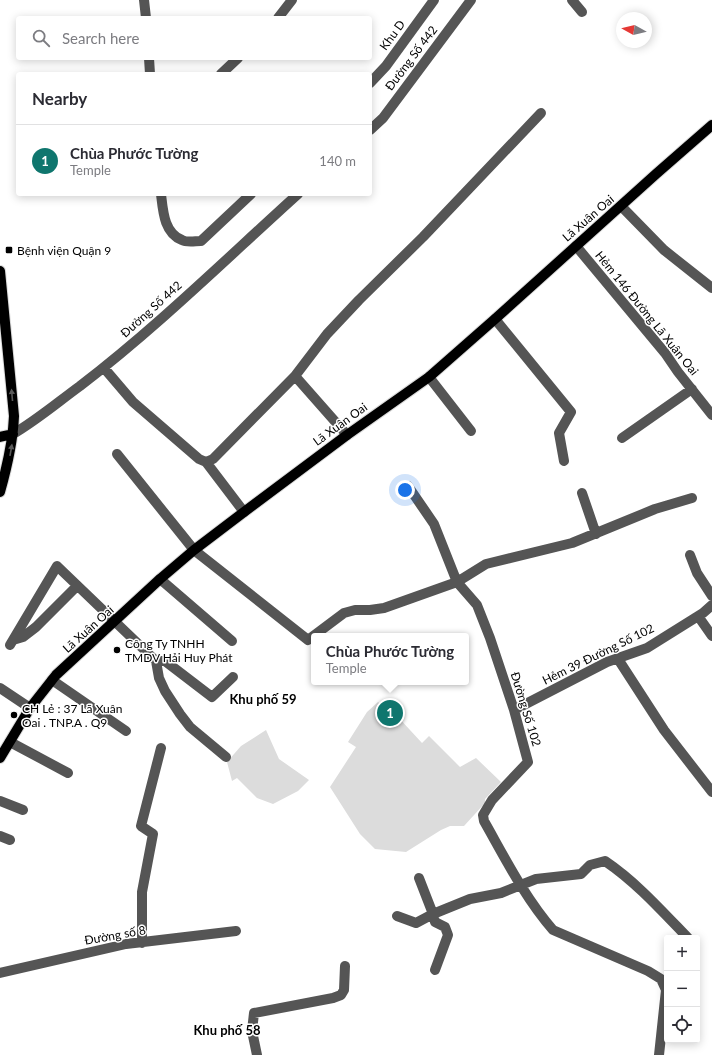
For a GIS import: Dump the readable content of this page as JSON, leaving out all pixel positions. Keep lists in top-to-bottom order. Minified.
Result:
{"streets":{"main road":["Lã Xuân Oai"],"street":["Khu D","Đường Số 442","Hẻm 146 Đường Lã Xuân Oai","Hẻm 39 Đường Số 102","Đường Số 102","Đường số 8"]},"crossings":[["Lã Xuân Oai","Hẻm 146 Đường Lã Xuân Oai"],["Hẻm 39 Đường Số 102","Đường Số 102"]],"districts":["Khu phố 59","Khu phố 58"],"places":{"transit":["Bệnh viện Quận 9"],"other":["Công Ty TNHH TMDV Hải Huy Phát","CH Lẻ : 37 Lã Xuân Oai . TNP.A . Q9"]},"north":"left","page":{"search":"Search here","heading":"Nearby","list":[{"mark":"1","name":"Chùa Phước Tường","note":"Temple","value":"140 m"}],"popup":["Chùa Phước Tường","Temple"],"pins":"1","map_buttons":["+","−"]}}
